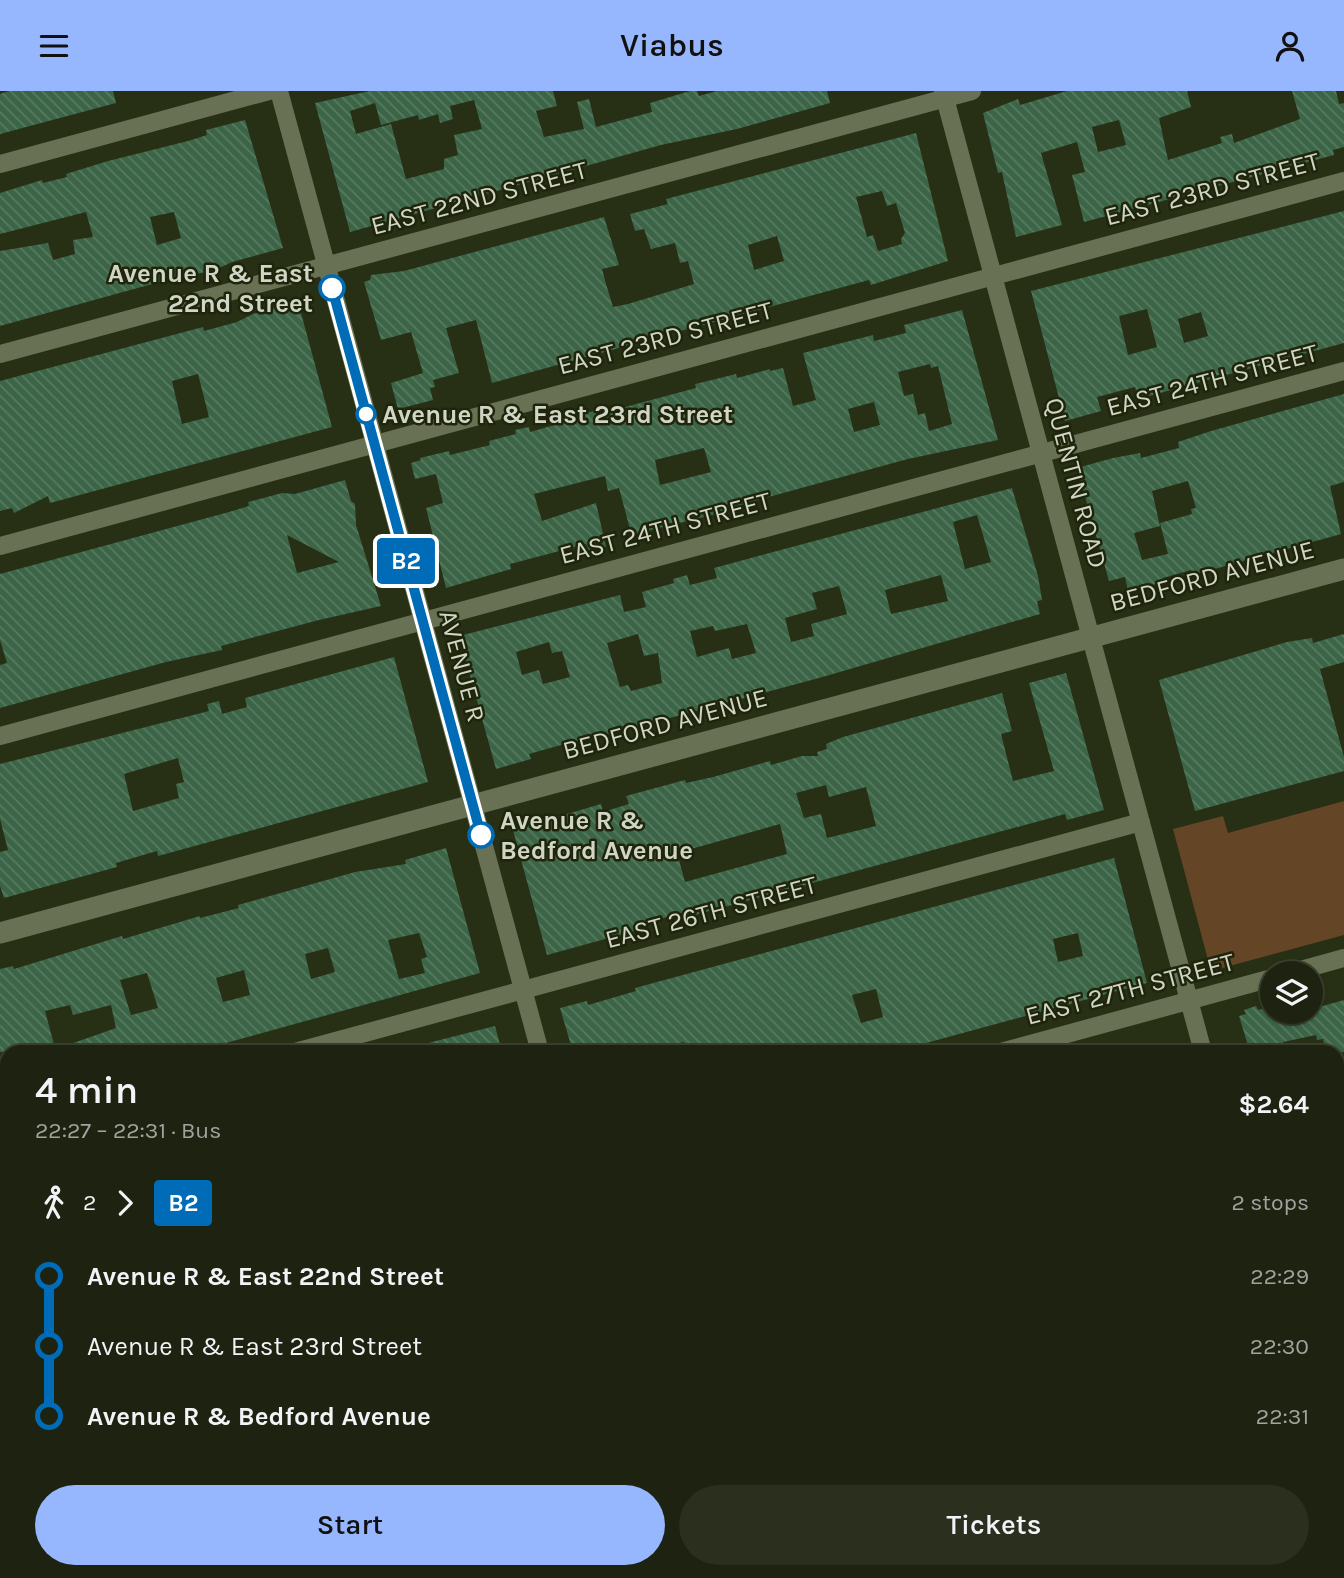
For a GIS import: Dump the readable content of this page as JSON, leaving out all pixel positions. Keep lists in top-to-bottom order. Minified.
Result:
{"streets":{"main road":["BEDFORD AVENUE"],"street":["EAST 23RD STREET","EAST 22ND STREET","EAST 24TH STREET","QUENTIN ROAD","AVENUE R","EAST 26TH STREET","EAST 27TH STREET"]},"crossings":[["EAST 23RD STREET","QUENTIN ROAD"],["EAST 23RD STREET","AVENUE R"],["EAST 22ND STREET","QUENTIN ROAD"],["EAST 22ND STREET","AVENUE R"],["EAST 24TH STREET","QUENTIN ROAD"],["EAST 24TH STREET","AVENUE R"],["QUENTIN ROAD","BEDFORD AVENUE"],["QUENTIN ROAD","EAST 26TH STREET"],["QUENTIN ROAD","EAST 27TH STREET"],["BEDFORD AVENUE","AVENUE R"],["AVENUE R","EAST 26TH STREET"]],"places":["Avenue R & East 22nd Street","Avenue R & East 23rd Street","Avenue R & Bedford Avenue"],"lines":["bus line B2"],"page":{"header":"Viabus","on_map":"B2","heading":["4 min","22:27 – 22:31 · Bus","$2.64"],"legs":["2","B2","2 stops"],"list":[{"name":"Avenue R & East 22nd Street","value":"22:29"},{"name":"Avenue R & East 23rd Street","value":"22:30"},{"name":"Avenue R & Bedford Avenue","value":"22:31"}],"buttons":["Start","Tickets"]}}
